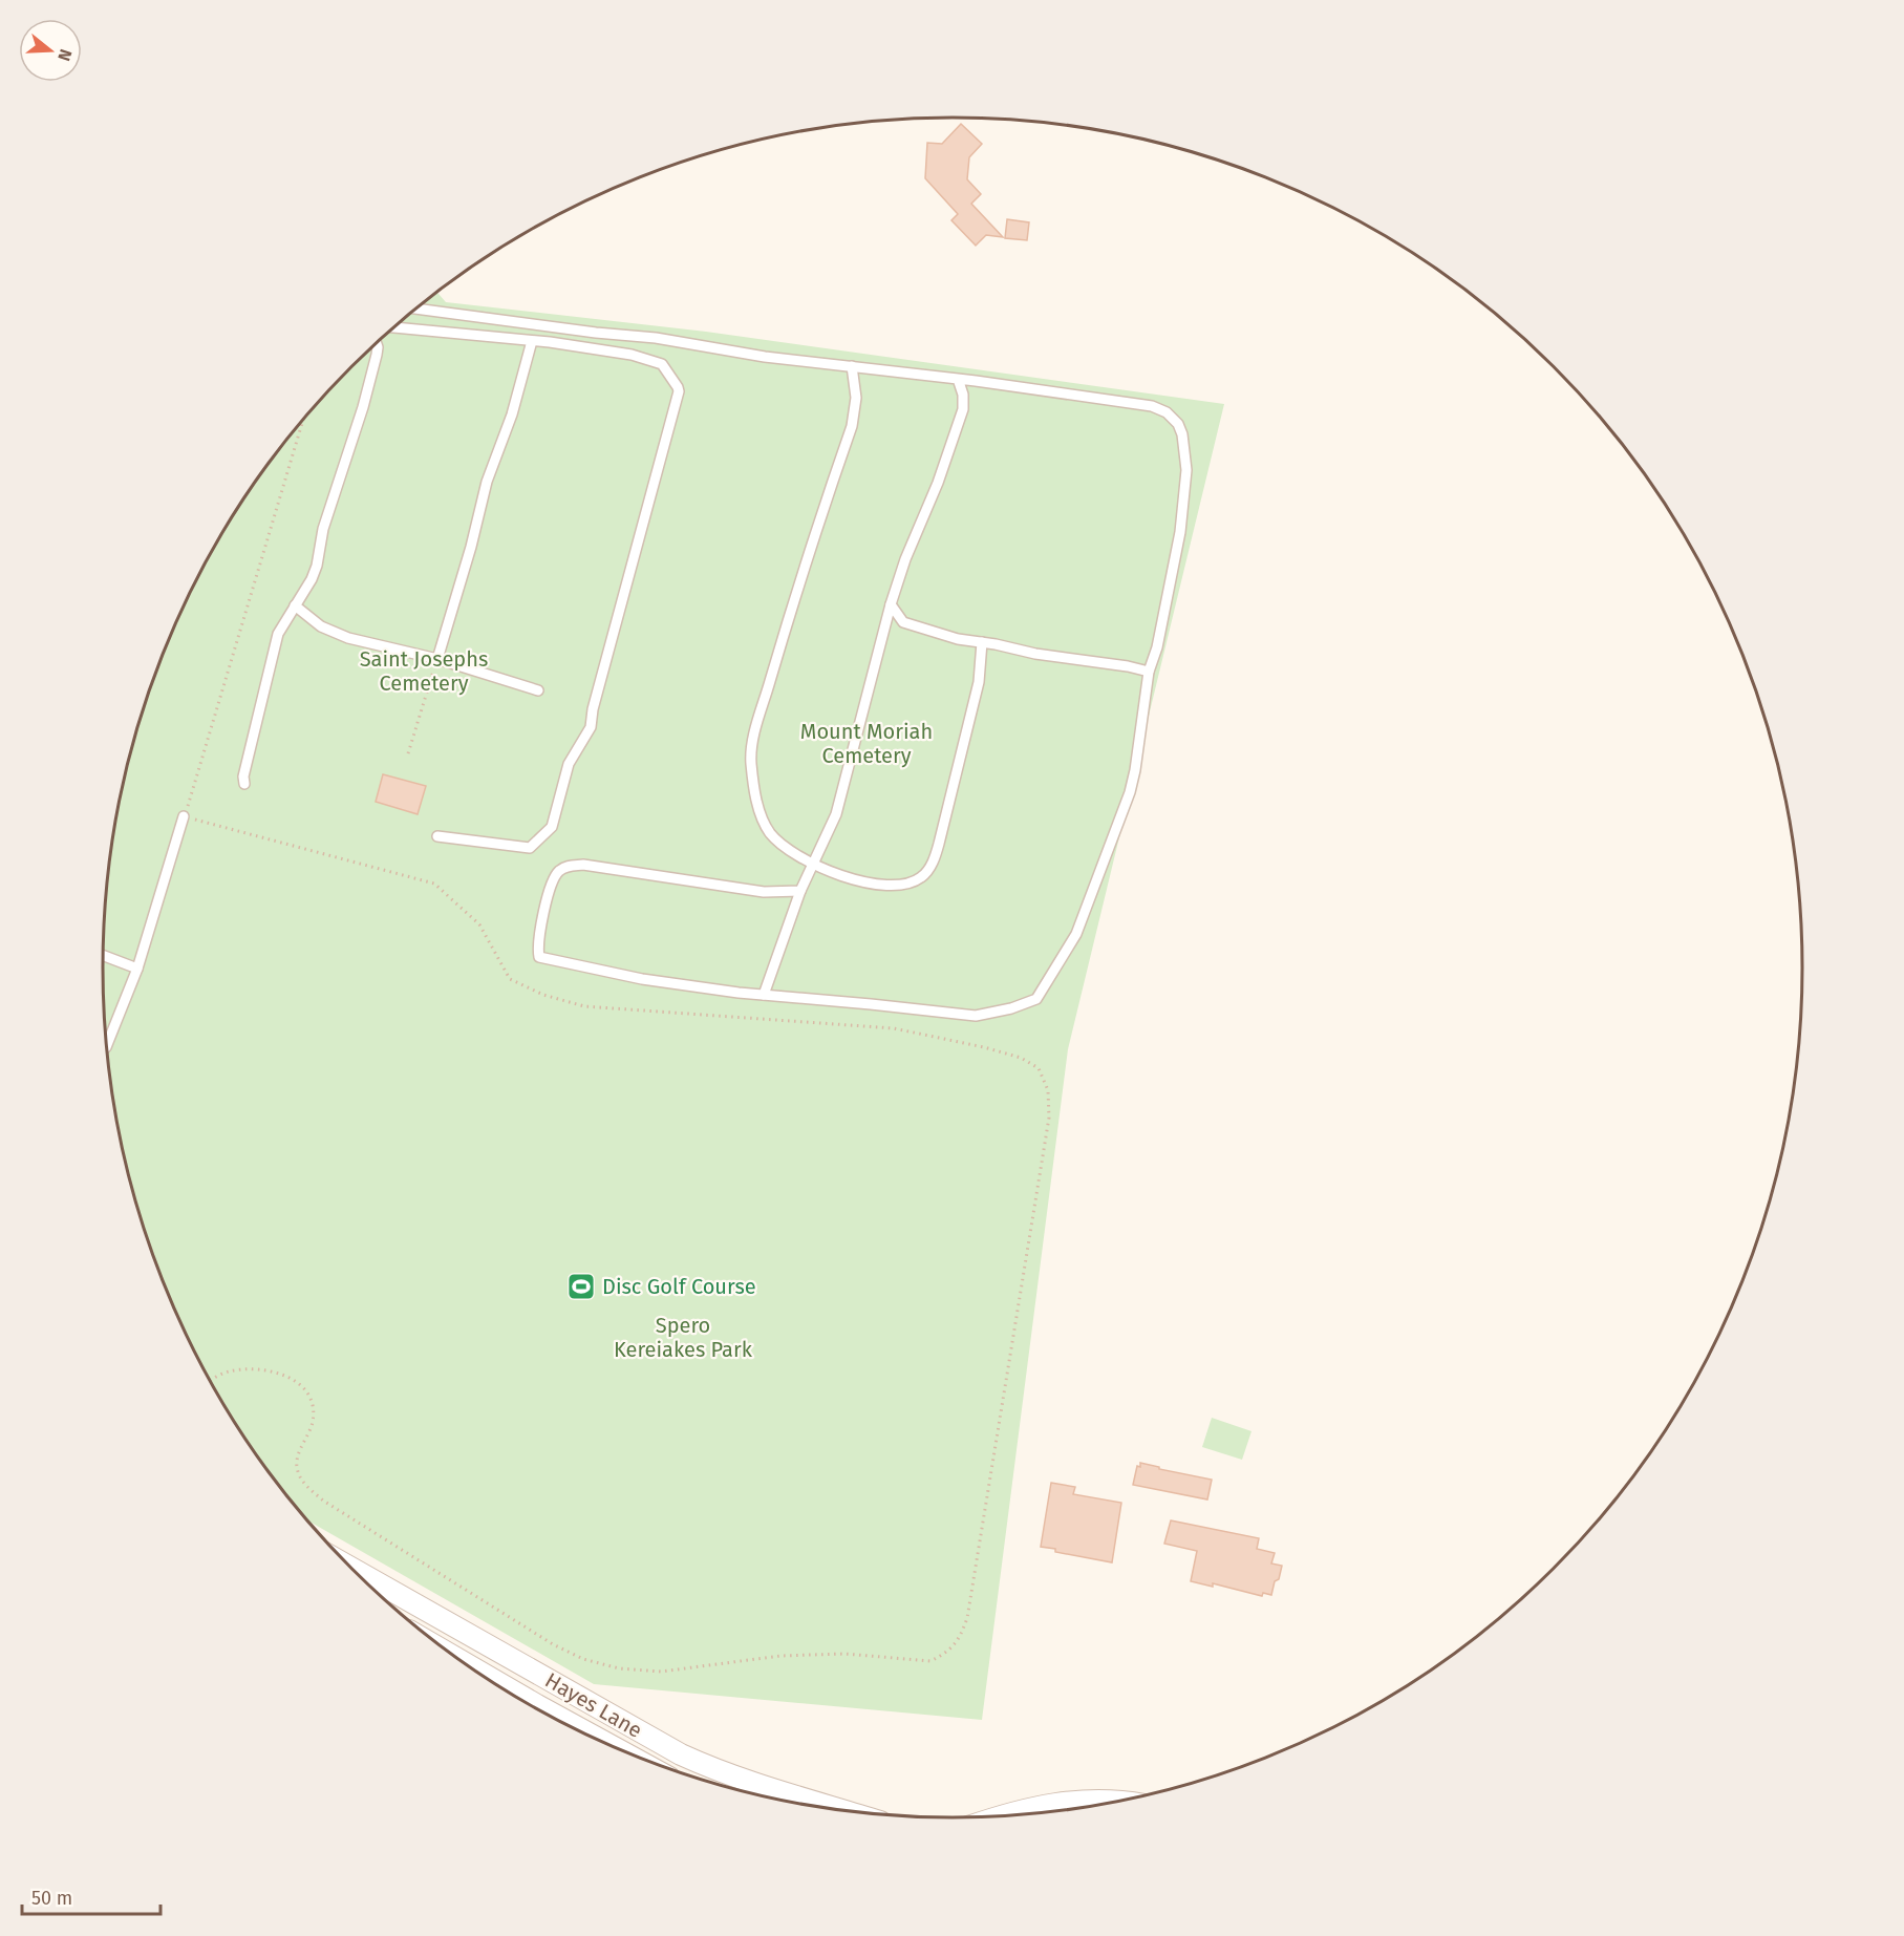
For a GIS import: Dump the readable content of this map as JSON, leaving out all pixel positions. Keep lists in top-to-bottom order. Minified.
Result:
{"streets":{"street":["Hayes Lane"]},"parks":["Saint Josephs Cemetery","Mount Moriah Cemetery","Spero Kereiakes Park"],"places":{"sports":["Disc Golf Course"]},"scale_bar":"50 m","north":"right"}
